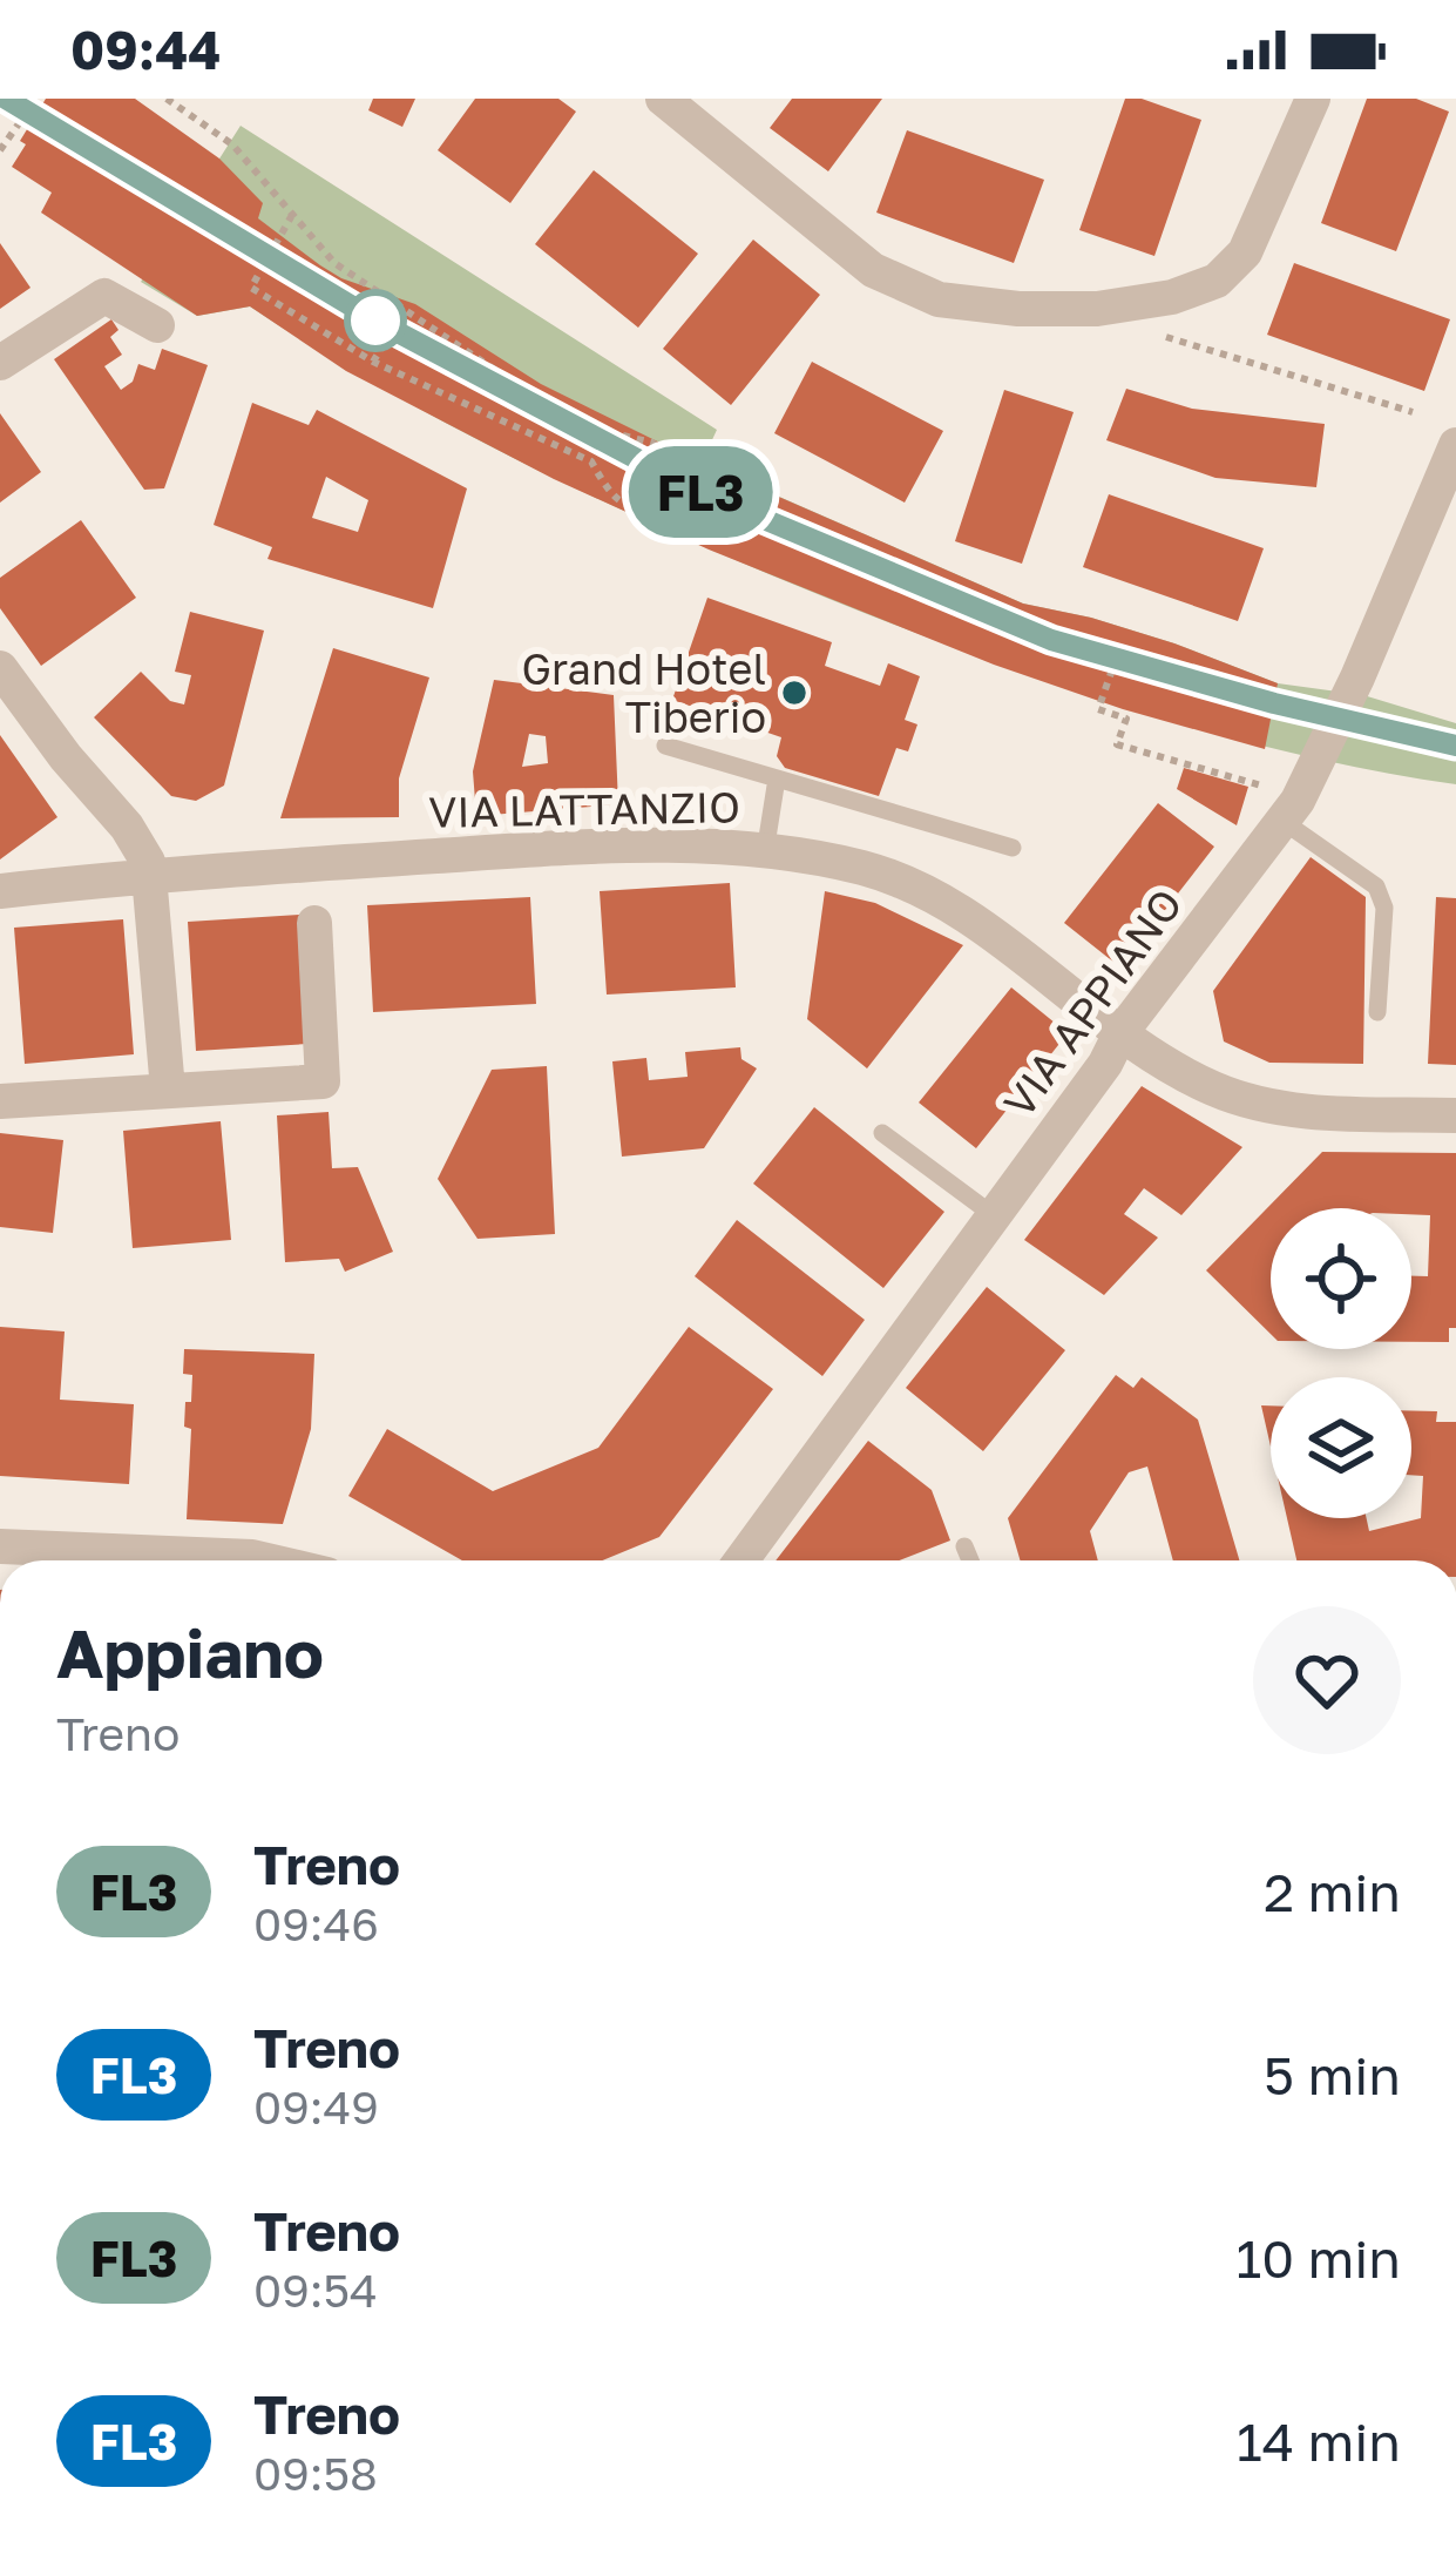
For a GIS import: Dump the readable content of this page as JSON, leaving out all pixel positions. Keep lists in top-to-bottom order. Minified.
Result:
{"streets":{"street":["VIA LATTANZIO","VIA APPIANO"]},"crossings":[["VIA LATTANZIO","VIA APPIANO"]],"places":["Grand Hotel Tiberio"],"page":{"status":"09:44","on_map":"FL3","heading":["Appiano","Treno"],"list":[{"mark":"FL3","name":"Treno","note":"09:46","value":"2 min"},{"mark":"FL3","name":"Treno","note":"09:49","value":"5 min"},{"mark":"FL3","name":"Treno","note":"09:54","value":"10 min"},{"mark":"FL3","name":"Treno","note":"09:58","value":"14 min"}]}}
